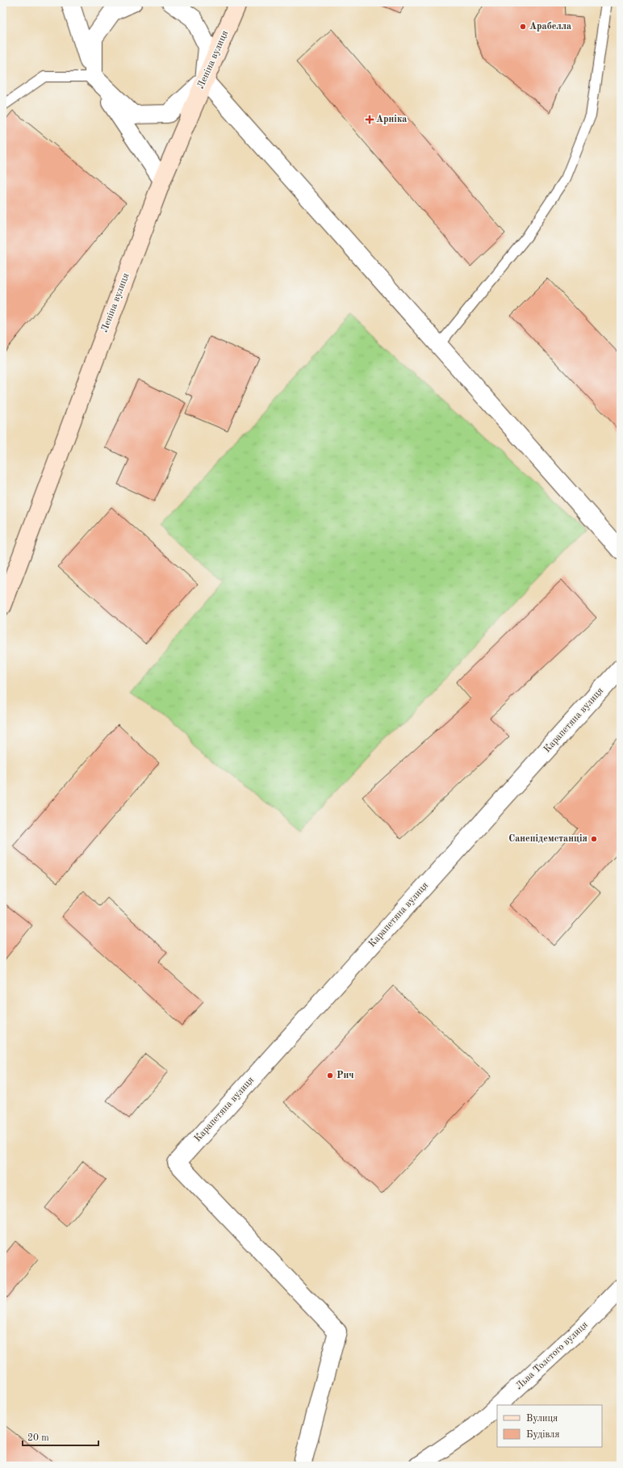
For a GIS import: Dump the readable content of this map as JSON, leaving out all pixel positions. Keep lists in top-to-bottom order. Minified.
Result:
{"streets":{"main road":["Леніна вулиця"],"street":["Карапетяна вулиця","Льва Толстого вулиця"]},"places":{"other":["Арабелла","Санепідемстанція","Рич"],"health":["Арніка"]},"legend":["Вулиця","Будівля"],"scale_bar":"20 m"}
